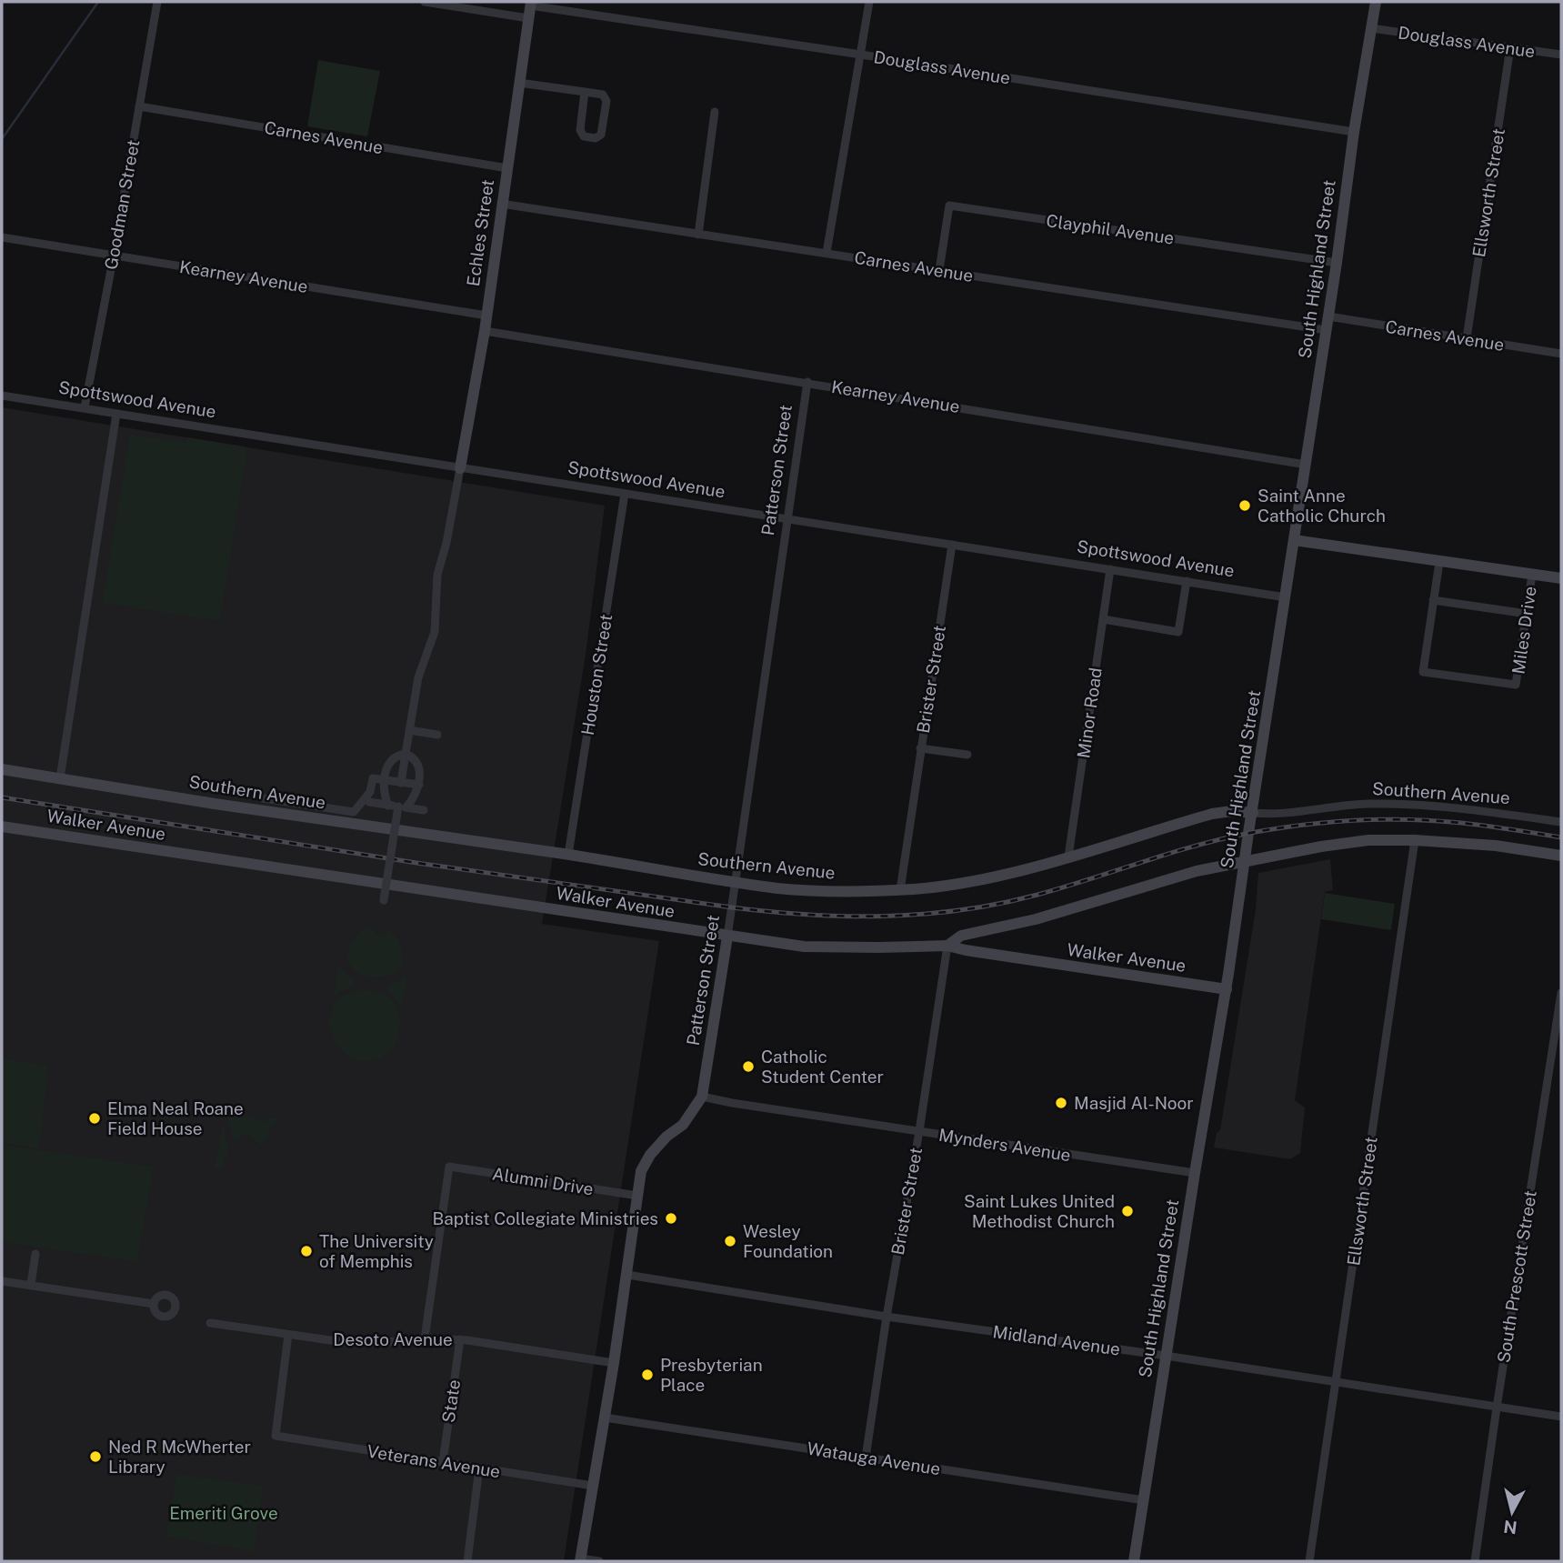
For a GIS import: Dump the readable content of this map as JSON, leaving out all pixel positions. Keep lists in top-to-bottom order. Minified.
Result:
{"streets":{"street":["Douglass Avenue","Carnes Avenue","Ellsworth Street","Goodman Street","Clayphil Avenue","Echles Street","South Highland Street","Kearney Avenue","Spottswood Avenue","Patterson Street","Miles Drive","Houston Street","Brister Street","Minor Road","Southern Avenue","Walker Avenue","Mynders Avenue","Alumni Drive","South Prescott Street","Desoto Avenue","Midland Avenue","State","Watauga Avenue","Veterans Avenue"]},"crossings":[["Douglass Avenue","Ellsworth Street"],["Douglass Avenue","Echles Street"],["Douglass Avenue","South Highland Street"],["Carnes Avenue","Ellsworth Street"],["Carnes Avenue","Goodman Street"],["Carnes Avenue","Clayphil Avenue"],["Carnes Avenue","Echles Street"],["Carnes Avenue","South Highland Street"],["Ellsworth Street","Midland Avenue"],["Goodman Street","Kearney Avenue"],["Goodman Street","Spottswood Avenue"],["Clayphil Avenue","South Highland Street"],["Echles Street","Kearney Avenue"],["Echles Street","Spottswood Avenue"],["South Highland Street","Kearney Avenue"],["South Highland Street","Spottswood Avenue"],["South Highland Street","Southern Avenue"],["South Highland Street","Walker Avenue"],["South Highland Street","Mynders Avenue"],["South Highland Street","Midland Avenue"],["South Highland Street","Watauga Avenue"],["Kearney Avenue","Patterson Street"],["Spottswood Avenue","Patterson Street"],["Spottswood Avenue","Houston Street"],["Spottswood Avenue","Brister Street"],["Spottswood Avenue","Minor Road"],["Patterson Street","Southern Avenue"],["Patterson Street","Walker Avenue"],["Patterson Street","Mynders Avenue"],["Patterson Street","Alumni Drive"],["Patterson Street","Desoto Avenue"],["Patterson Street","Midland Avenue"],["Patterson Street","Watauga Avenue"],["Patterson Street","Veterans Avenue"],["Houston Street","Southern Avenue"],["Brister Street","Southern Avenue"],["Brister Street","Walker Avenue"],["Brister Street","Mynders Avenue"],["Brister Street","Midland Avenue"],["Brister Street","Watauga Avenue"],["Minor Road","Southern Avenue"],["Alumni Drive","Desoto Avenue"],["South Prescott Street","Midland Avenue"],["Desoto Avenue","State"],["Desoto Avenue","Veterans Avenue"],["State","Veterans Avenue"]],"parks":["Emeriti Grove"],"places":["Saint Anne Catholic Church","Catholic Student Center","Masjid Al-Noor","Elma Neal Roane Field House","Saint Lukes United Methodist Church","Baptist Collegiate Ministries","Wesley Foundation","The University of Memphis","Presbyterian Place","Ned R McWherter Library"],"north":"bottom"}
